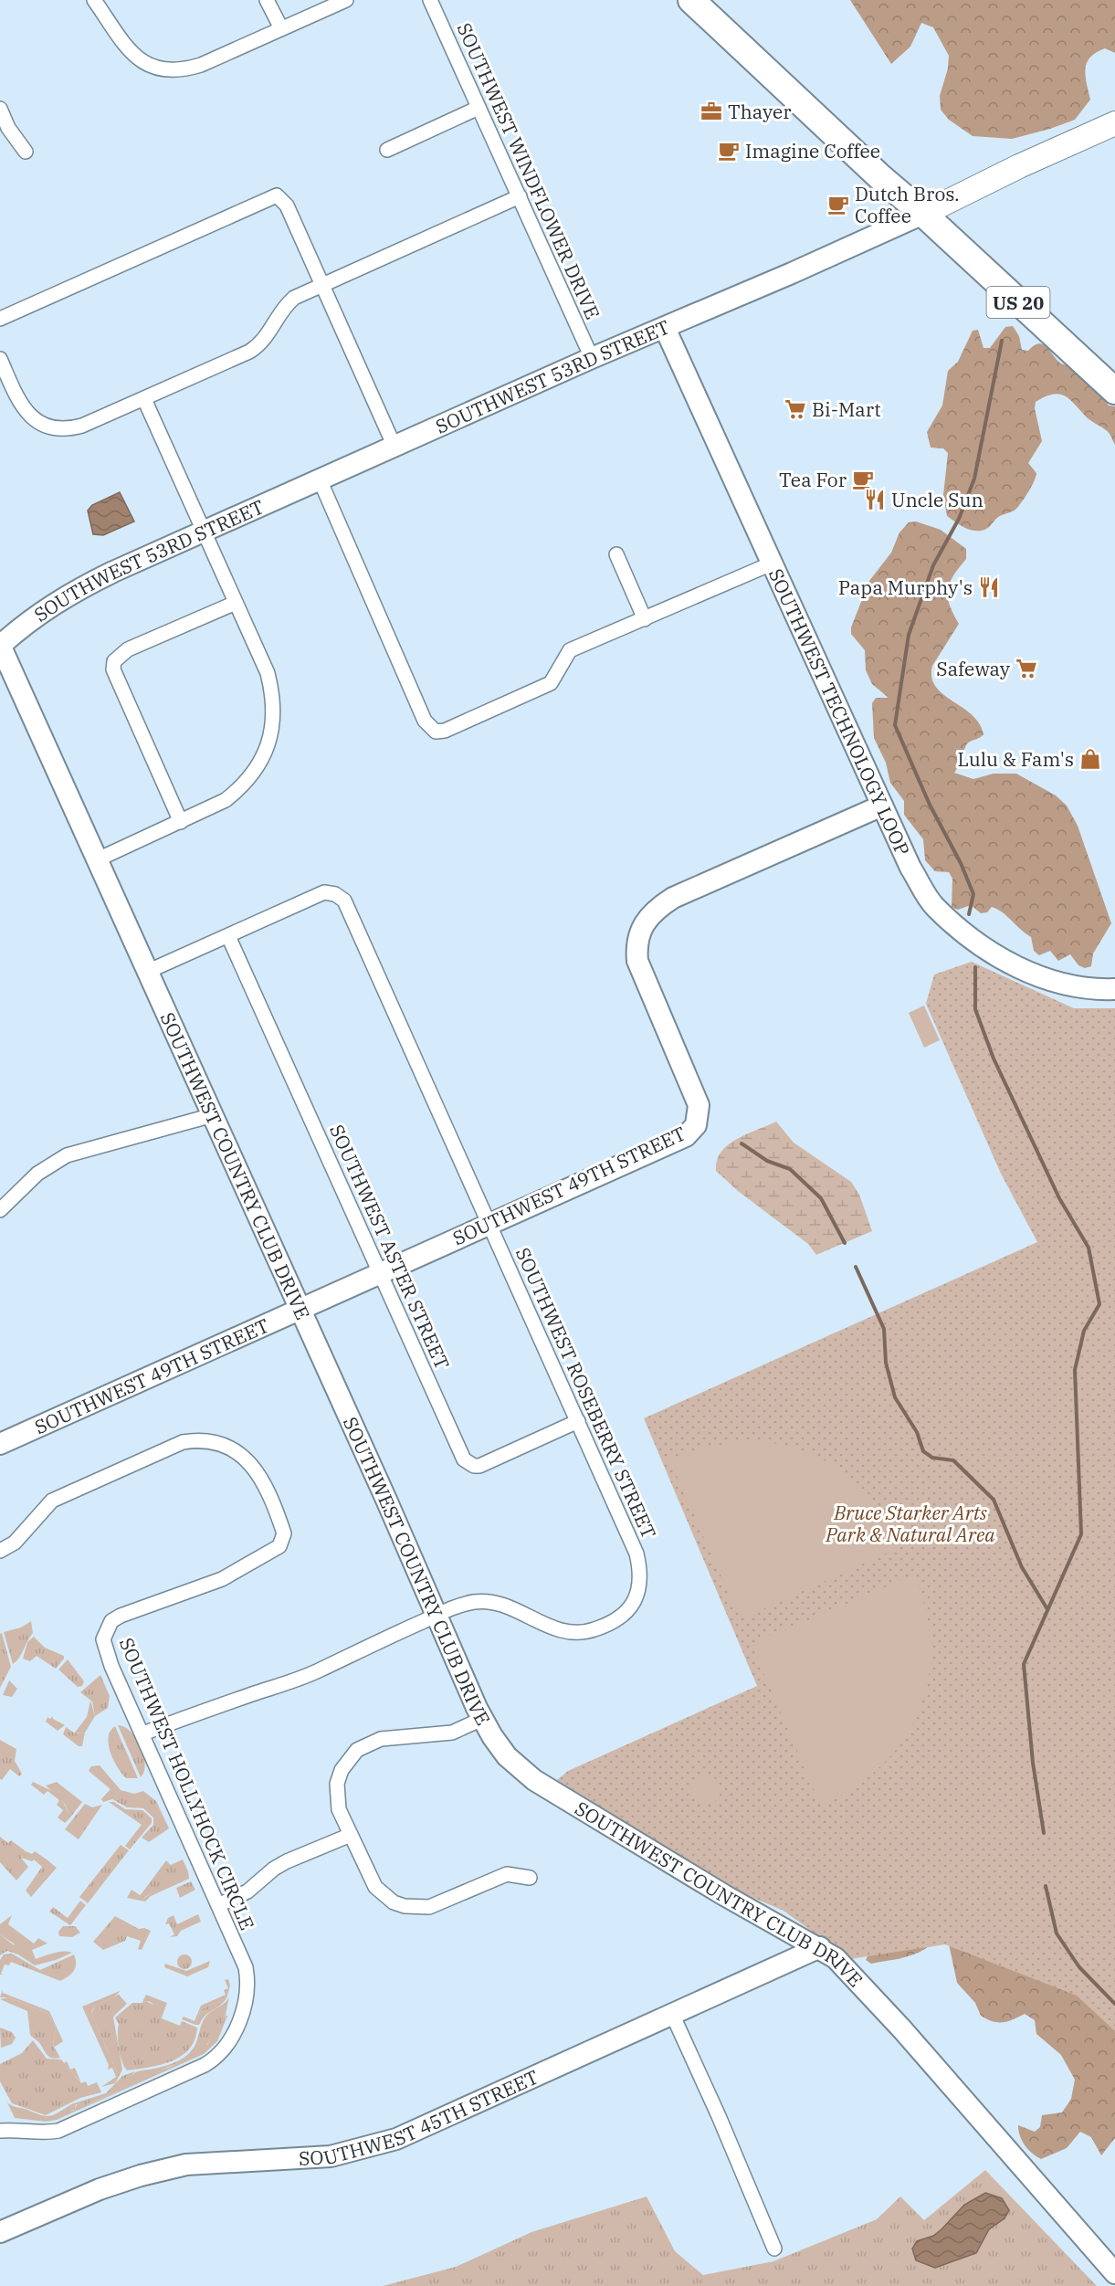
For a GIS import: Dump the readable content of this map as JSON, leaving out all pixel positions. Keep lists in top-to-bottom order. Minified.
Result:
{"streets":{"highway":["US 20"],"main road":["SOUTHWEST 53RD STREET"],"street":["SOUTHWEST WINDFLOWER DRIVE","SOUTHWEST TECHNOLOGY LOOP","SOUTHWEST COUNTRY CLUB DRIVE","SOUTHWEST 49TH STREET","SOUTHWEST ASTER STREET","SOUTHWEST ROSEBERRY STREET","SOUTHWEST HOLLYHOCK CIRCLE","SOUTHWEST 45TH STREET"]},"crossings":[["SOUTHWEST WINDFLOWER DRIVE","SOUTHWEST 53RD STREET"],["US 20","SOUTHWEST 53RD STREET"],["SOUTHWEST 53RD STREET","SOUTHWEST TECHNOLOGY LOOP"],["SOUTHWEST 53RD STREET","SOUTHWEST COUNTRY CLUB DRIVE"],["SOUTHWEST TECHNOLOGY LOOP","SOUTHWEST 49TH STREET"],["SOUTHWEST COUNTRY CLUB DRIVE","SOUTHWEST 49TH STREET"],["SOUTHWEST COUNTRY CLUB DRIVE","SOUTHWEST ROSEBERRY STREET"],["SOUTHWEST COUNTRY CLUB DRIVE","SOUTHWEST 45TH STREET"],["SOUTHWEST 49TH STREET","SOUTHWEST ASTER STREET"],["SOUTHWEST 49TH STREET","SOUTHWEST ROSEBERRY STREET"],["SOUTHWEST ASTER STREET","SOUTHWEST ROSEBERRY STREET"],["SOUTHWEST ROSEBERRY STREET","SOUTHWEST HOLLYHOCK CIRCLE"]],"parks":["Bruce Starker Arts Park & Natural Area"],"places":{"office":["Thayer"],"cafe":["Imagine Coffee","Dutch Bros. Coffee","Tea For"],"supermarket":["Bi-Mart","Safeway"],"restaurant":["Uncle Sun","Papa Murphy's"],"shop":["Lulu & Fam's"]}}
